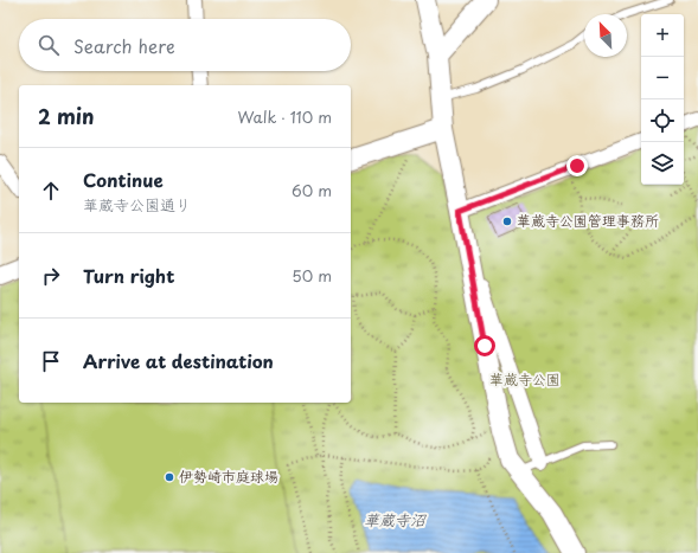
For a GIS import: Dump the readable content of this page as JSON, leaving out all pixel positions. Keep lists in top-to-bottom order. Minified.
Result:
{"water":["華蔵寺沼"],"parks":["華蔵寺公園"],"places":["華蔵寺公園管理事務所","伊勢崎市庭球場"],"north":"top left","page":{"map_buttons":["+","−"],"search":"Search here","heading":["2 min","Walk · 110 m"],"list":[["Continue","華蔵寺公園通り","60 m"],["Turn right","50 m"],"Arrive at destination"]}}
